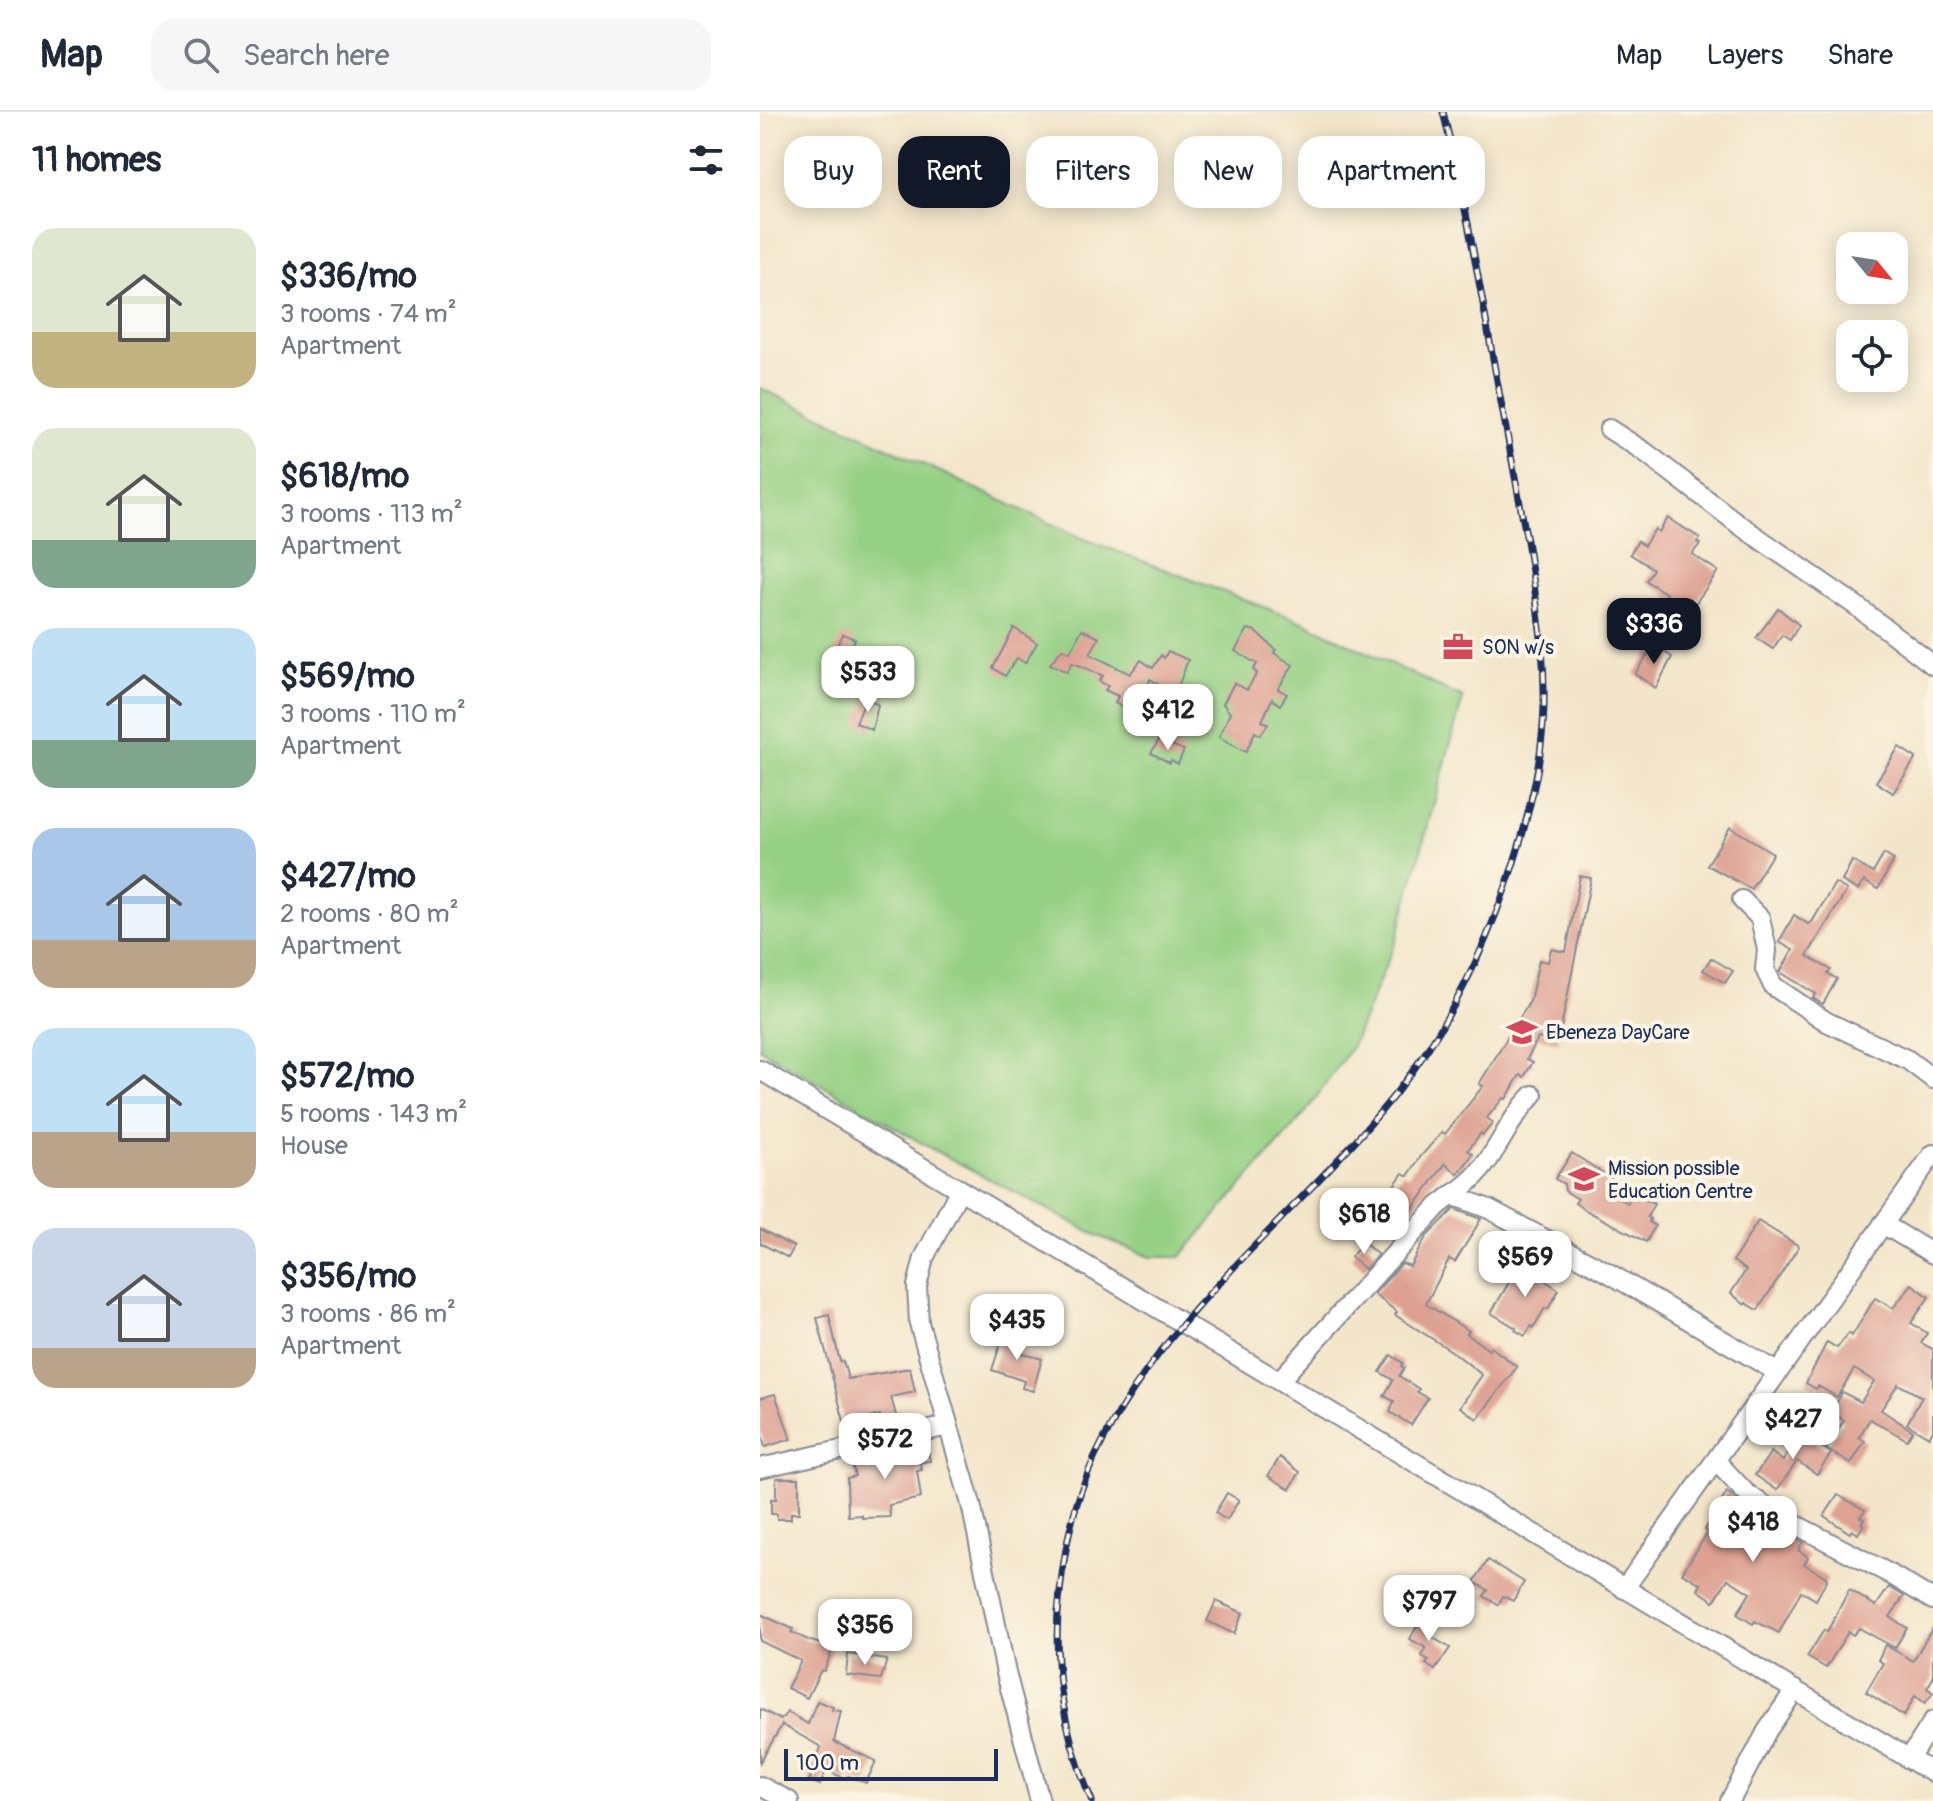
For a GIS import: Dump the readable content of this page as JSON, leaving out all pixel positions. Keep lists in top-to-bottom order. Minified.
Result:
{"places":{"office":["SON w/s"],"school or university":["Ebeneza DayCare","Mission possible Education Centre"]},"scale_bar":"100 m","north":"bottom right","page":{"header":"Map","search":"Search here","nav":["Map","Layers","Share"],"heading":"11 homes","chip":["Buy","Rent","Filters","New","Apartment"],"list":[{"name":"$336/mo","note":"3 rooms · 74 m² · Apartment"},{"name":"$618/mo","note":"3 rooms · 113 m² · Apartment"},{"name":"$569/mo","note":"3 rooms · 110 m² · Apartment"},{"name":"$427/mo","note":"2 rooms · 80 m² · Apartment"},{"name":"$572/mo","note":"5 rooms · 143 m² · House"},{"name":"$356/mo","note":"3 rooms · 86 m² · Apartment"}],"price":["$336","$533","$412","$618","$569","$435","$427","$572","$418","$797","$356"],"scale":"100 m"}}
